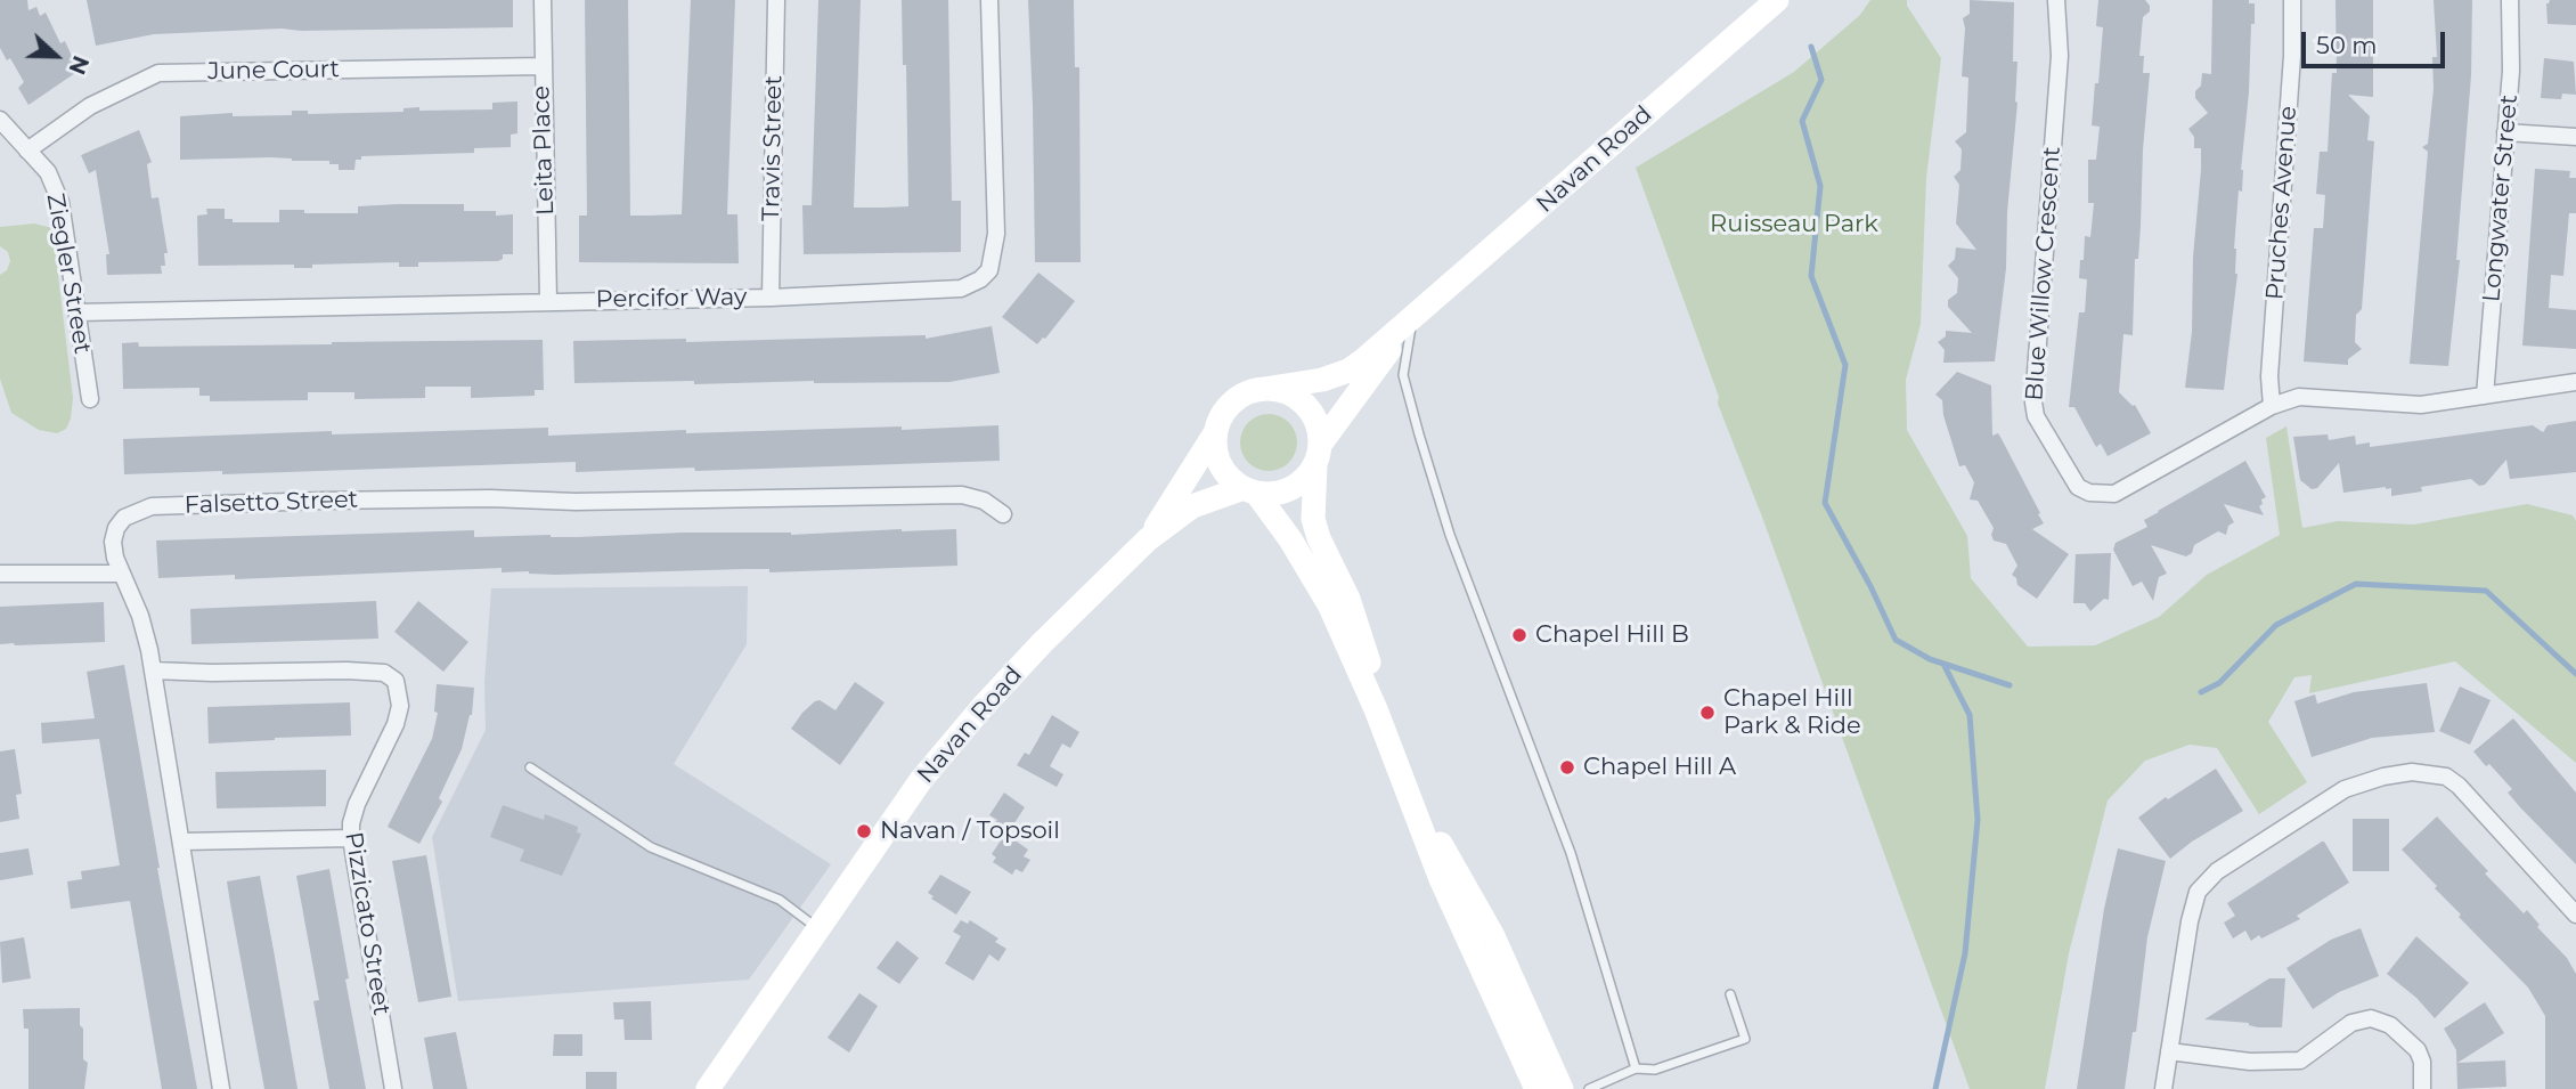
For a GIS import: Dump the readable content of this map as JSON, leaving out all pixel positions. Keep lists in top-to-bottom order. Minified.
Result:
{"streets":{"main road":["Navan Road"],"street":["June Court","Travis Street","Leita Place","Longwater Street","Pruches Avenue","Ziegler Street","Blue Willow Crescent","Percifor Way","Falsetto Street","Pizzicato Street"]},"crossings":[["June Court","Leita Place"],["June Court","Ziegler Street"],["Travis Street","Percifor Way"],["Leita Place","Percifor Way"],["Longwater Street","Blue Willow Crescent"],["Pruches Avenue","Blue Willow Crescent"],["Ziegler Street","Percifor Way"],["Falsetto Street","Pizzicato Street"]],"parks":["Ruisseau Park"],"places":["Chapel Hill B","Chapel Hill Park & Ride","Chapel Hill A","Navan / Topsoil"],"scale_bar":"50 m","north":"right"}
